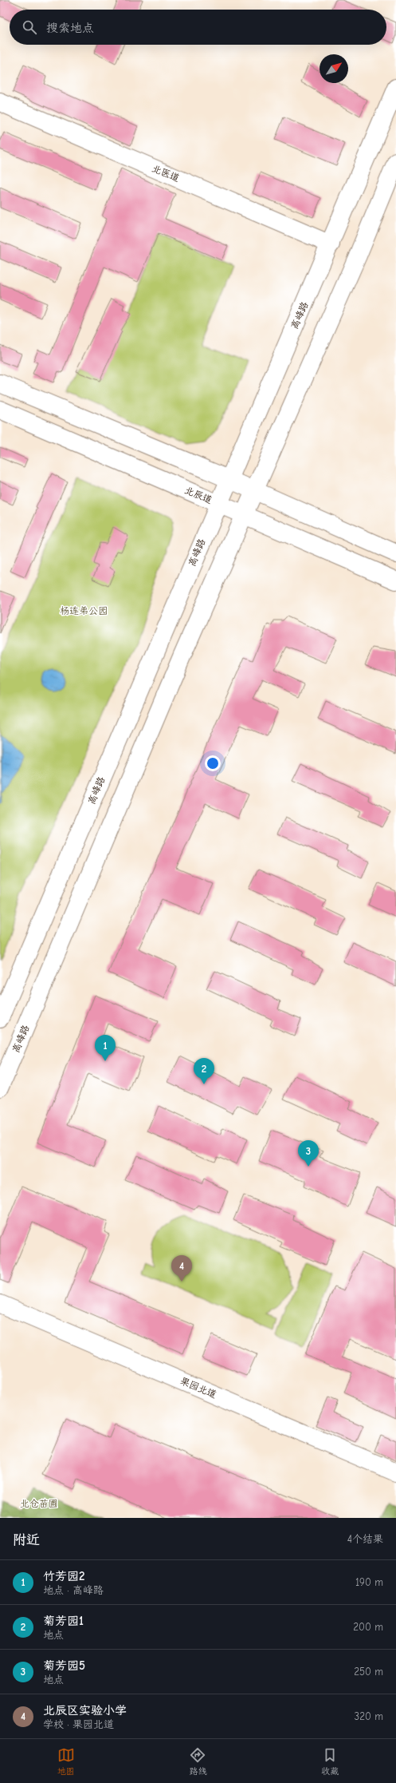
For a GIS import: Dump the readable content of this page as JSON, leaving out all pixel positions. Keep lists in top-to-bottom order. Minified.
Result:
{"streets":{"main road":["北医道","高峰路","北辰道","果园北道"]},"crossings":[["北医道","高峰路"],["高峰路","北辰道"]],"parks":["杨连弟公园","北仓苗圃"],"north":"top right","page":{"search":"搜索地点","pins":["1","2","3","4"],"heading":["附近","4个结果"],"list":[{"mark":"1","name":"竹芳园2","note":"地点 · 高峰路","value":"190 m"},{"mark":"2","name":"菊芳园1","note":"地点","value":"200 m"},{"mark":"3","name":"菊芳园5","note":"地点","value":"250 m"},{"mark":"4","name":"北辰区实验小学","note":"学校 · 果园北道","value":"320 m"}],"nav":["地图","路线","收藏"]}}
